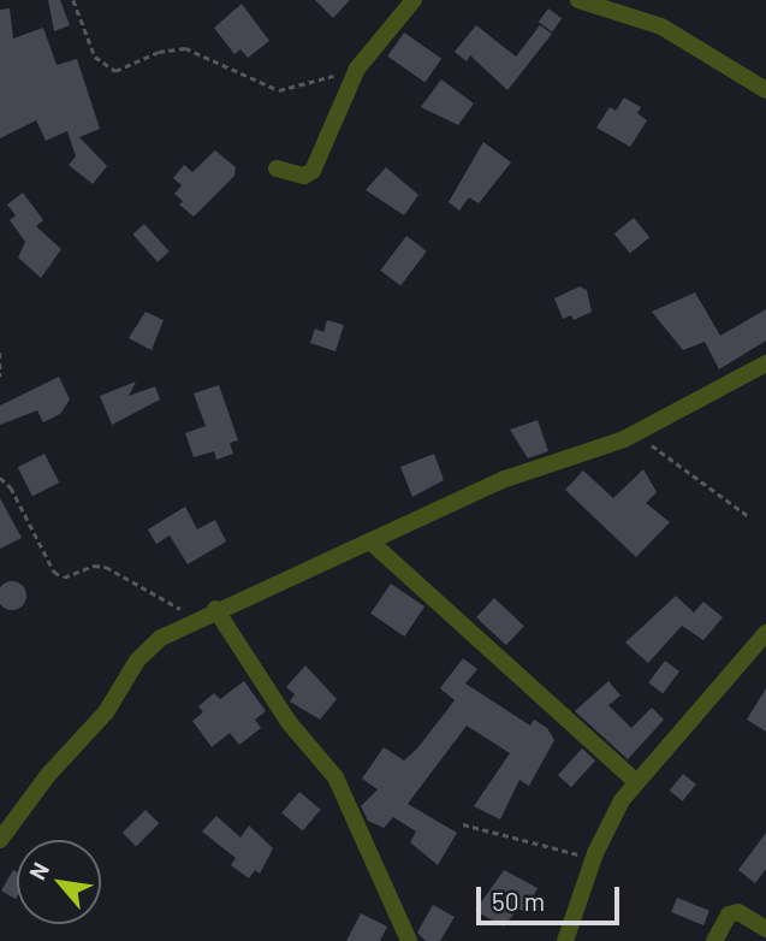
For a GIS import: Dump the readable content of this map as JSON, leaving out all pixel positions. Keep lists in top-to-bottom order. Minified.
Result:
{"scale_bar":"50 m","north":"top left"}
